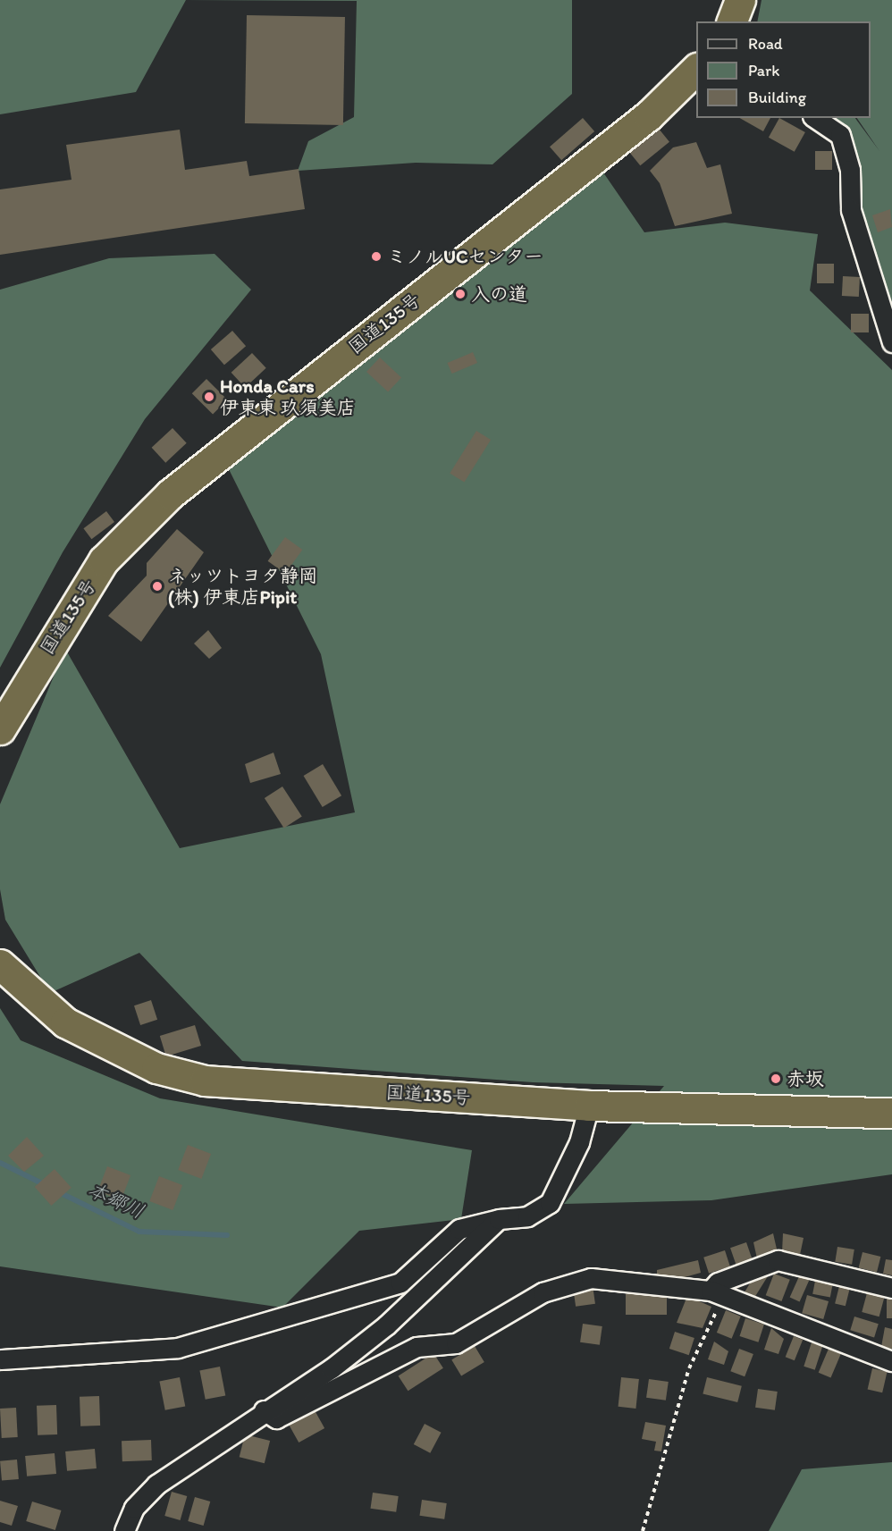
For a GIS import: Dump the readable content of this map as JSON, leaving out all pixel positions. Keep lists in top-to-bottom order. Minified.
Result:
{"streets":{"highway":["国道135号"]},"water":["本郷川"],"places":["ミノルUCセンター","入の道","Honda Cars 伊東東 玖須美店","ネッツトヨタ静岡 (株) 伊東店Pipit","赤坂"],"legend":["Road","Park","Building"]}
